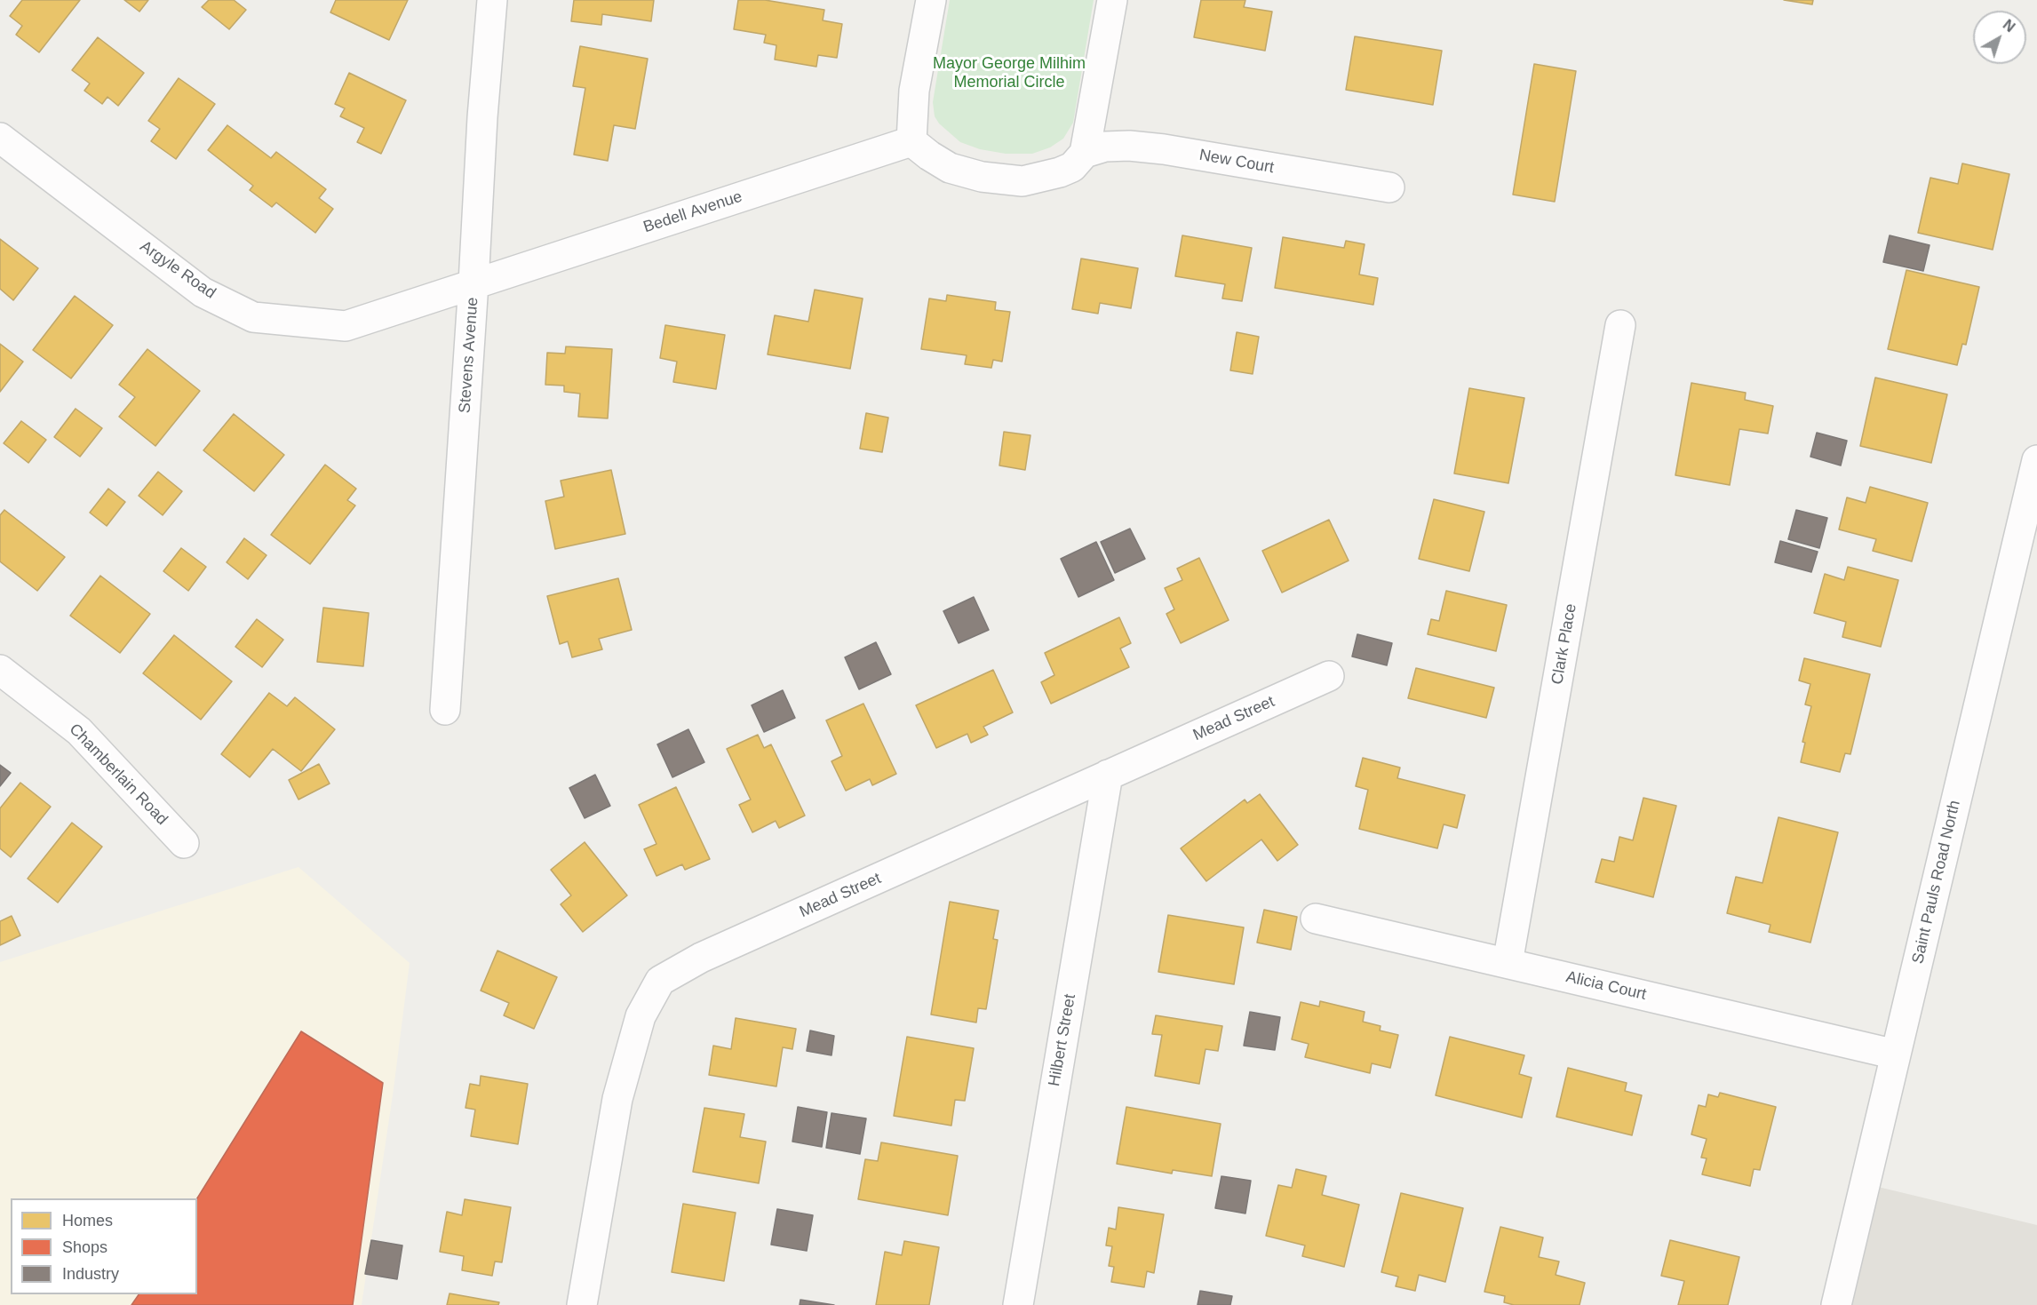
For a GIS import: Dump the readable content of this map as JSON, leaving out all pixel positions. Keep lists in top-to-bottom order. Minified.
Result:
{"streets":{"street":["New Court","Bedell Avenue","Argyle Road","Stevens Avenue","Clark Place","Mead Street","Chamberlain Road","Saint Pauls Road North","Alicia Court","Hilbert Street"]},"crossings":[["Bedell Avenue","Argyle Road"],["Bedell Avenue","Stevens Avenue"],["Argyle Road","Stevens Avenue"],["Clark Place","Alicia Court"],["Mead Street","Hilbert Street"],["Saint Pauls Road North","Alicia Court"]],"parks":["Mayor George Milhim Memorial Circle"],"legend":["Homes","Shops","Industry"],"north":"top right"}
